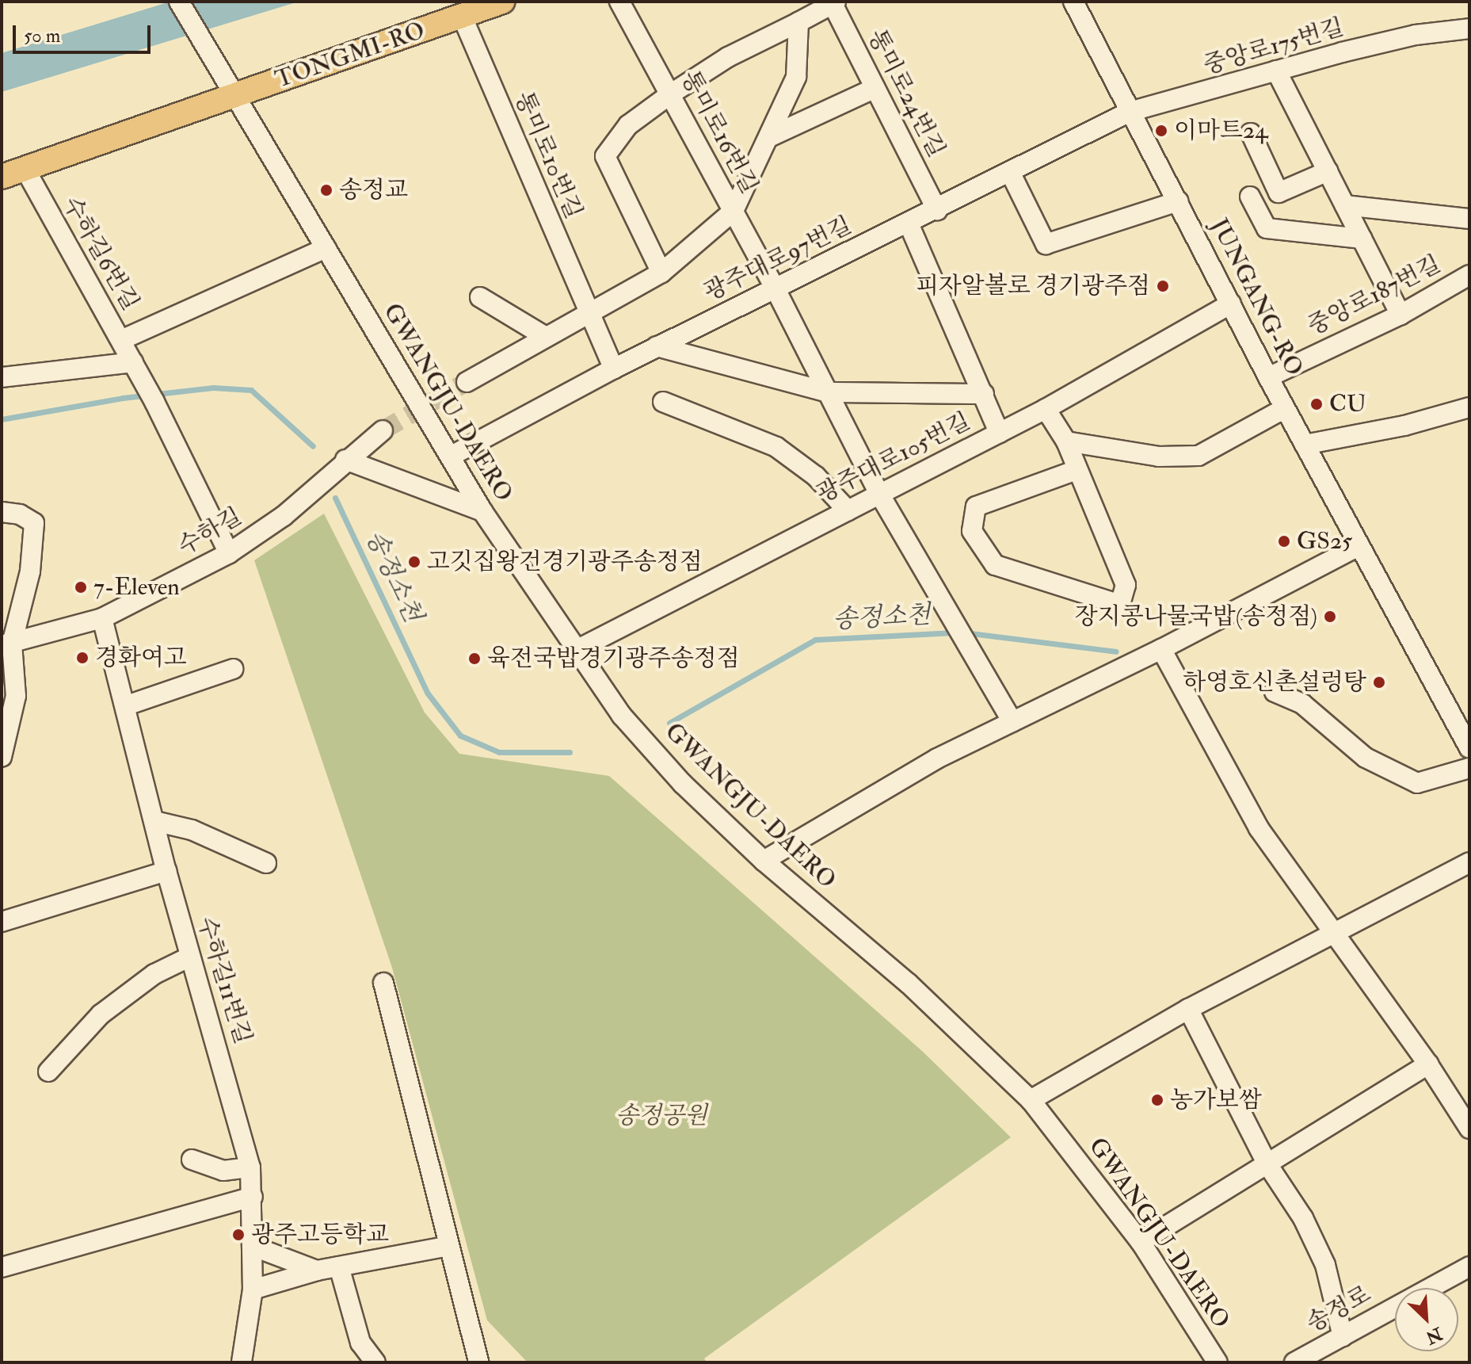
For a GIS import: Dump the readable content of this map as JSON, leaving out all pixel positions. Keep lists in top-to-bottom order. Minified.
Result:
{"streets":{"main road":["TONGMI-RO"],"street":["중앙로175번길","통미로24번길","통미로16번길","통미로10번길","수하길6번길","광주대로97번길","중앙로187번길","JUNGANG-RO","GWANGJU-DAERO","광주대로105번길","수하길","수하길11번길","송정로"]},"crossings":[["중앙로175번길","광주대로97번길"],["중앙로175번길","JUNGANG-RO"],["TONGMI-RO","통미로10번길"],["TONGMI-RO","수하길6번길"],["TONGMI-RO","GWANGJU-DAERO"],["통미로24번길","광주대로97번길"],["통미로16번길","광주대로97번길"],["통미로16번길","광주대로105번길"],["통미로10번길","광주대로97번길"],["수하길6번길","수하길"],["광주대로97번길","JUNGANG-RO"],["광주대로97번길","GWANGJU-DAERO"],["중앙로187번길","JUNGANG-RO"],["JUNGANG-RO","광주대로105번길"],["GWANGJU-DAERO","광주대로105번길"],["수하길","수하길11번길"]],"water":["송정소천"],"parks":["송정공원"],"places":["이마트24","송정교","피자알볼로 경기광주점","CU","GS25","고깃집왕건경기광주송정점","7-Eleven","장지콩나물국밥(송정점)","경화여고","육전국밥경기광주송정점","하영호신촌설렁탕","농가보쌈","광주고등학교"],"scale_bar":"50 m","north":"bottom right"}
